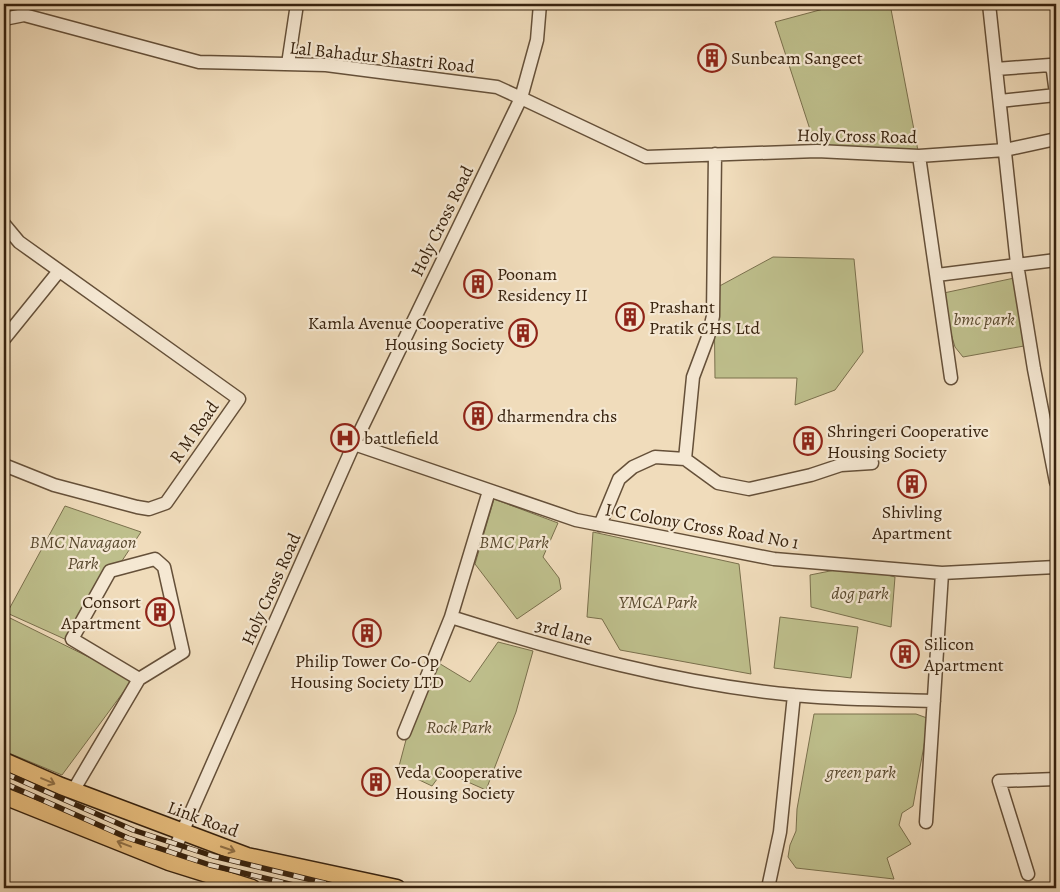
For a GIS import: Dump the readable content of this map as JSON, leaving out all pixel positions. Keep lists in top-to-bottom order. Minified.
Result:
{"streets":{"main road":["Link Road"],"street":["Lal Bahadur Shastri Road","Holy Cross Road","R M Road","I C Colony Cross Road No 1","3rd lane"]},"crossings":[["Lal Bahadur Shastri Road","Holy Cross Road"],["Holy Cross Road","I C Colony Cross Road No 1"],["Holy Cross Road","Link Road"]],"parks":["bmc park","BMC Navagaon Park","BMC Park","dog park","YMCA Park","Rock Park","green park"],"places":{"building":["Sunbeam Sangeet","Poonam Residency II","Prashant Pratik CHS Ltd","Kamla Avenue Cooperative Housing Society","dharmendra chs","Shringeri Cooperative Housing Society","Shivling Apartment","Consort Apartment","Philip Tower Co-Op Housing Society LTD","Silicon Apartment","Veda Cooperative Housing Society"],"hospital":["battlefield"]}}
